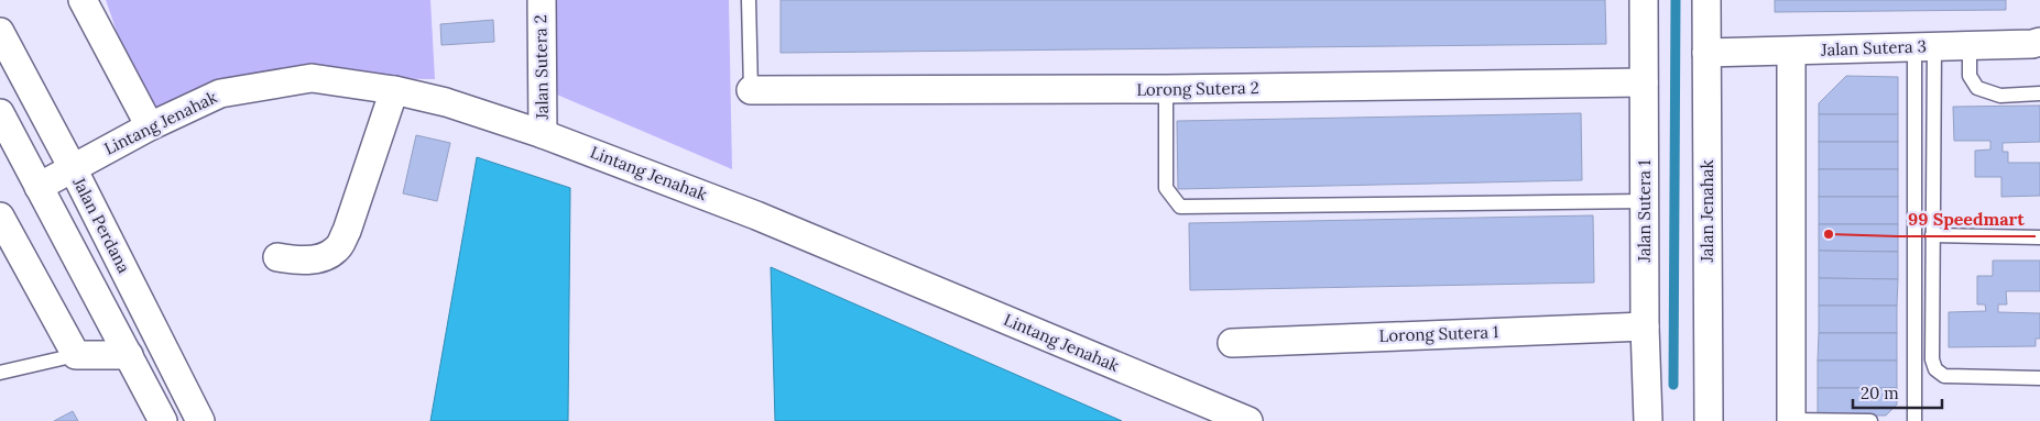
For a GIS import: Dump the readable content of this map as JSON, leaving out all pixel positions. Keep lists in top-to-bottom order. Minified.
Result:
{"streets":{"street":["Jalan Sutera 3","Jalan Sutera 2","Lorong Sutera 2","Lintang Jenahak","Jalan Sutera 1","Jalan Jenahak","Jalan Perdana","Lorong Sutera 1"]},"crossings":[["Jalan Sutera 3","Jalan Jenahak"],["Jalan Sutera 2","Lintang Jenahak"],["Lorong Sutera 2","Jalan Sutera 1"],["Lintang Jenahak","Jalan Perdana"],["Jalan Sutera 1","Lorong Sutera 1"]],"places":["99 Speedmart"],"scale_bar":"20 m"}
